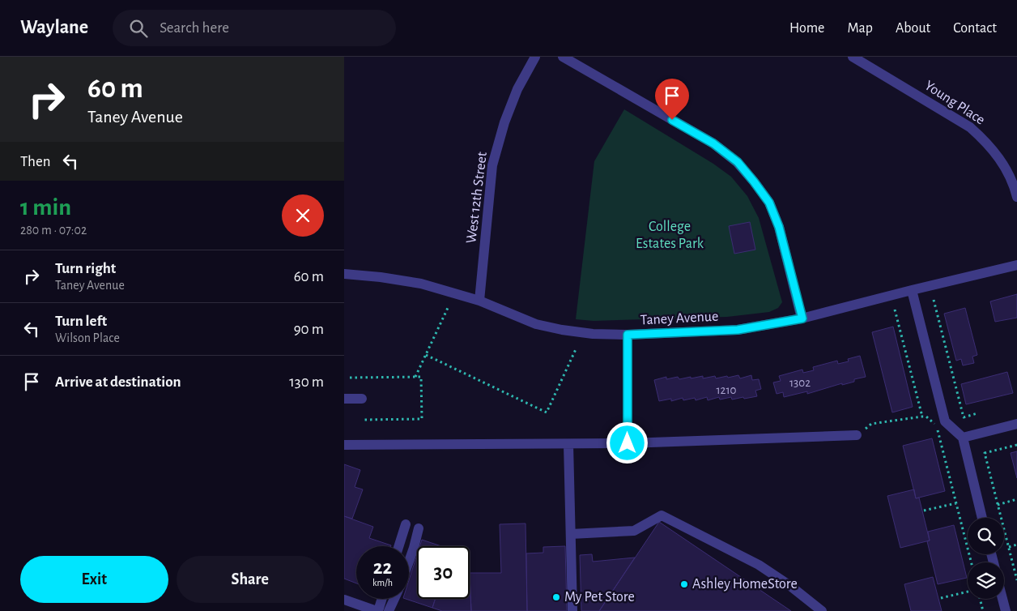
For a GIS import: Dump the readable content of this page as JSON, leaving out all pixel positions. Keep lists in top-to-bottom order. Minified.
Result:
{"streets":{"street":["Young Place","West 12th Street","Taney Avenue"]},"crossings":[["West 12th Street","Taney Avenue"]],"parks":["College Estates Park"],"places":["Ashley HomeStore","My Pet Store"],"house_numbers":["1302","1210"],"page":{"header":"Waylane","search":"Search here","nav":["Home","Map","About","Contact"],"turn":["60 m","Taney Avenue"],"then":"Then","heading":["1 min","280 m · 07:02"],"list":[{"name":"Turn right","note":"Taney Avenue","value":"60 m"},{"name":"Turn left","note":"Wilson Place","value":"90 m"},{"name":"Arrive at destination","value":"130 m"}],"speed":"22 km/h","limit":"30","buttons":["Exit","Share"]}}
